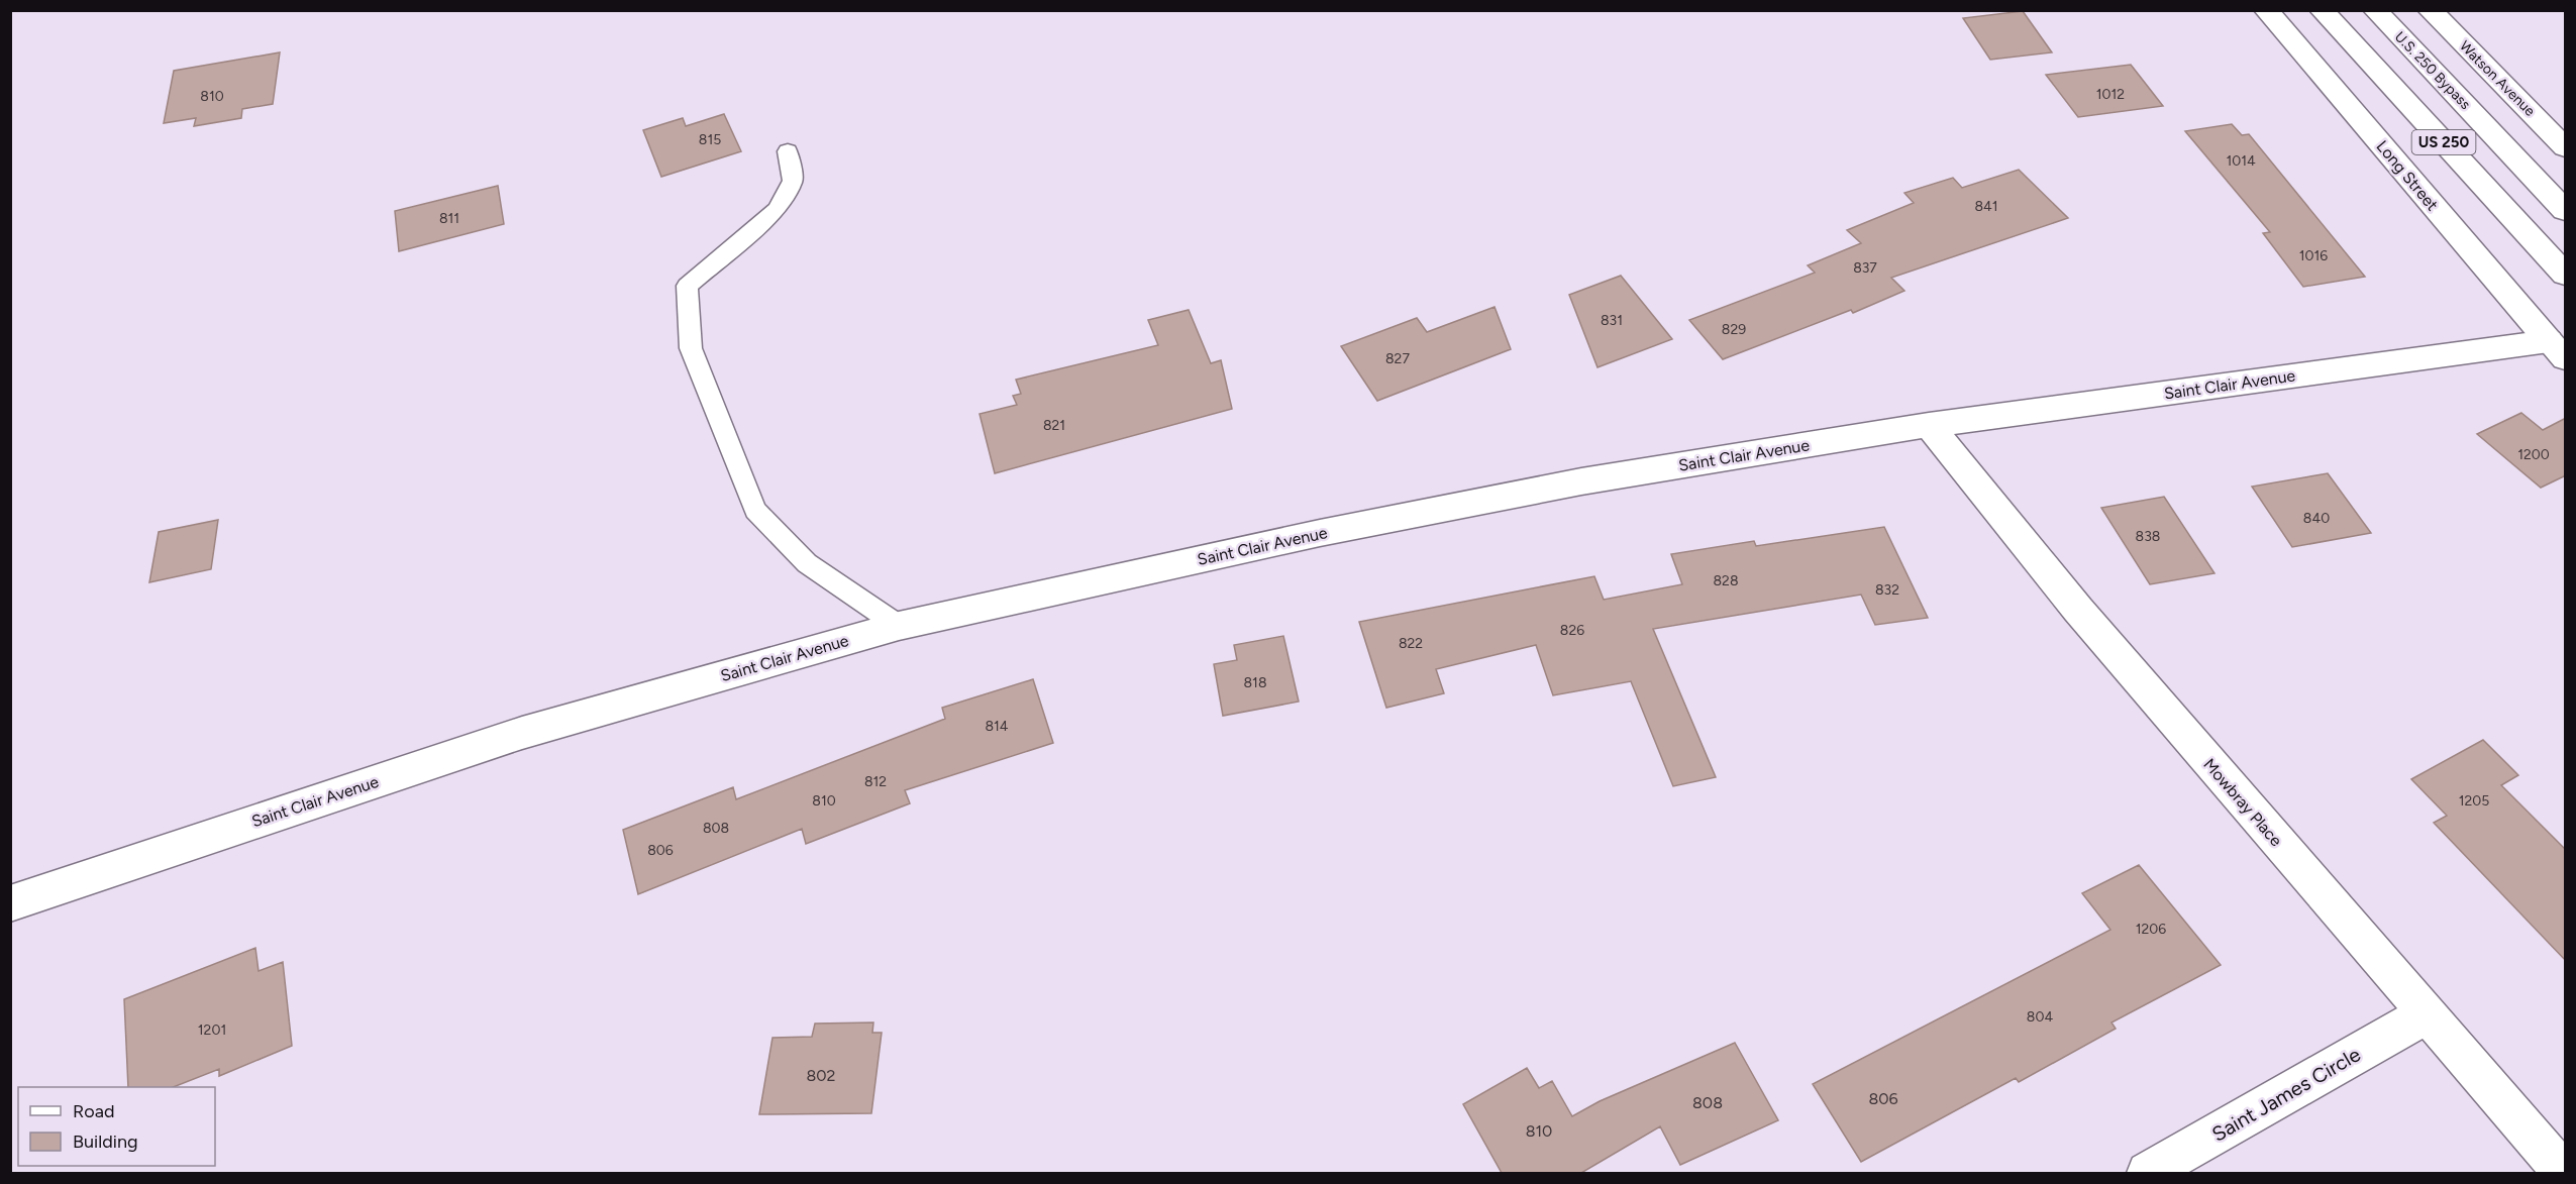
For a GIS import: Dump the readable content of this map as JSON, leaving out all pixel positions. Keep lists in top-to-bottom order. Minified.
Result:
{"streets":{"main road":["U.S. 250 Bypass","Watson Avenue","US 250","Long Street","Saint Clair Avenue","Mowbray Place","Saint James Circle"]},"crossings":[["Long Street","Saint Clair Avenue"],["Saint Clair Avenue","Mowbray Place"],["Mowbray Place","Saint James Circle"]],"house_numbers":["1012","810","815","1014","841","811","1016","837","831","829","827","821","1200","840","838","828","832","826","822","818","814","812","810","1205","808","806","1206","804","1201","802","806","808","810"],"legend":["Road","Building"]}
